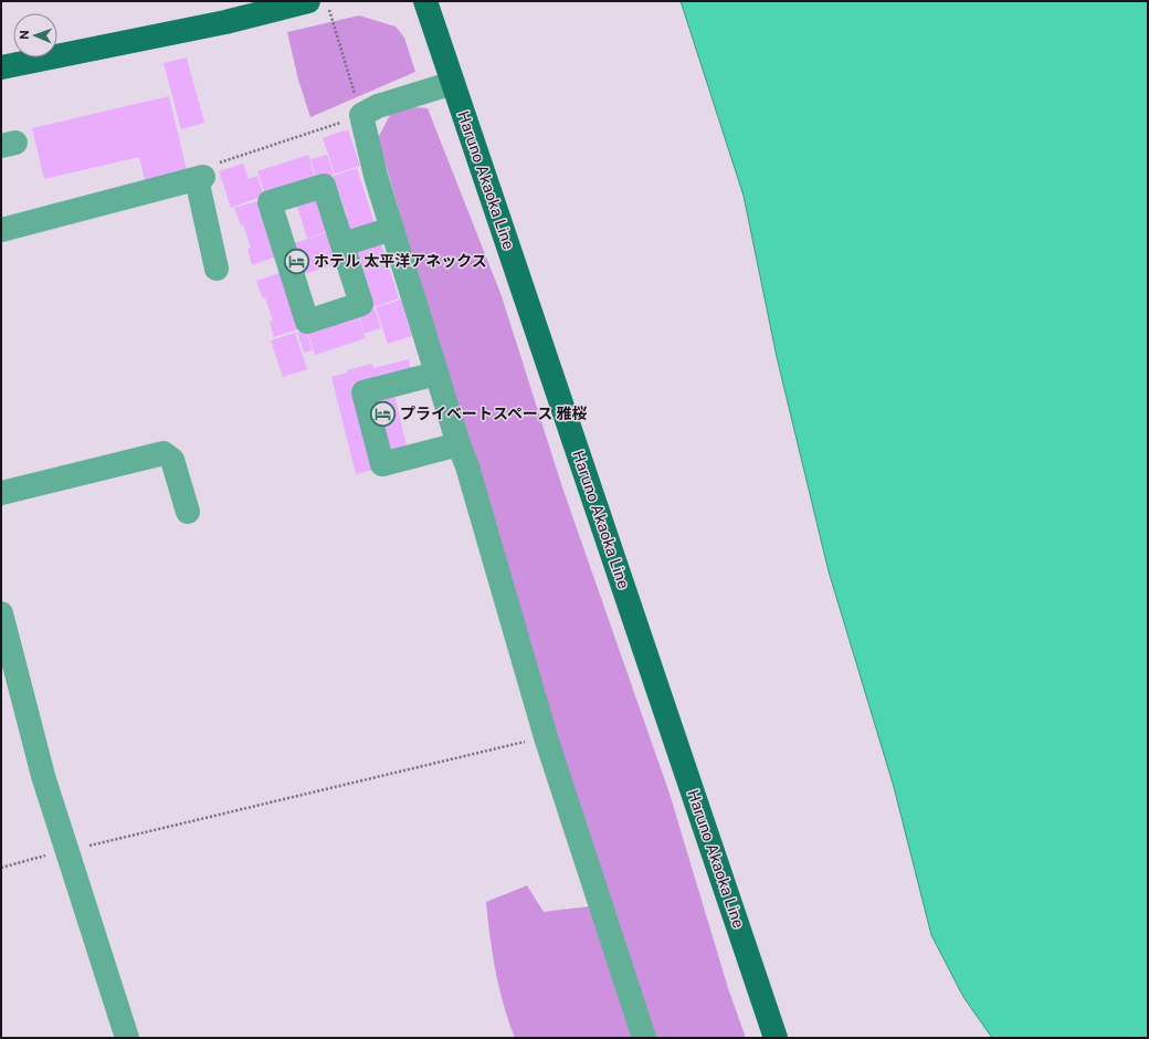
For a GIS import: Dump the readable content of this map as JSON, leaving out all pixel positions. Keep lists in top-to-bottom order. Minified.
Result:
{"streets":{"main road":["Haruno Akaoka Line"]},"places":{"hotel":["ホテル 太平洋アネックス","プライベートスペース 雅桜"]},"north":"left"}
